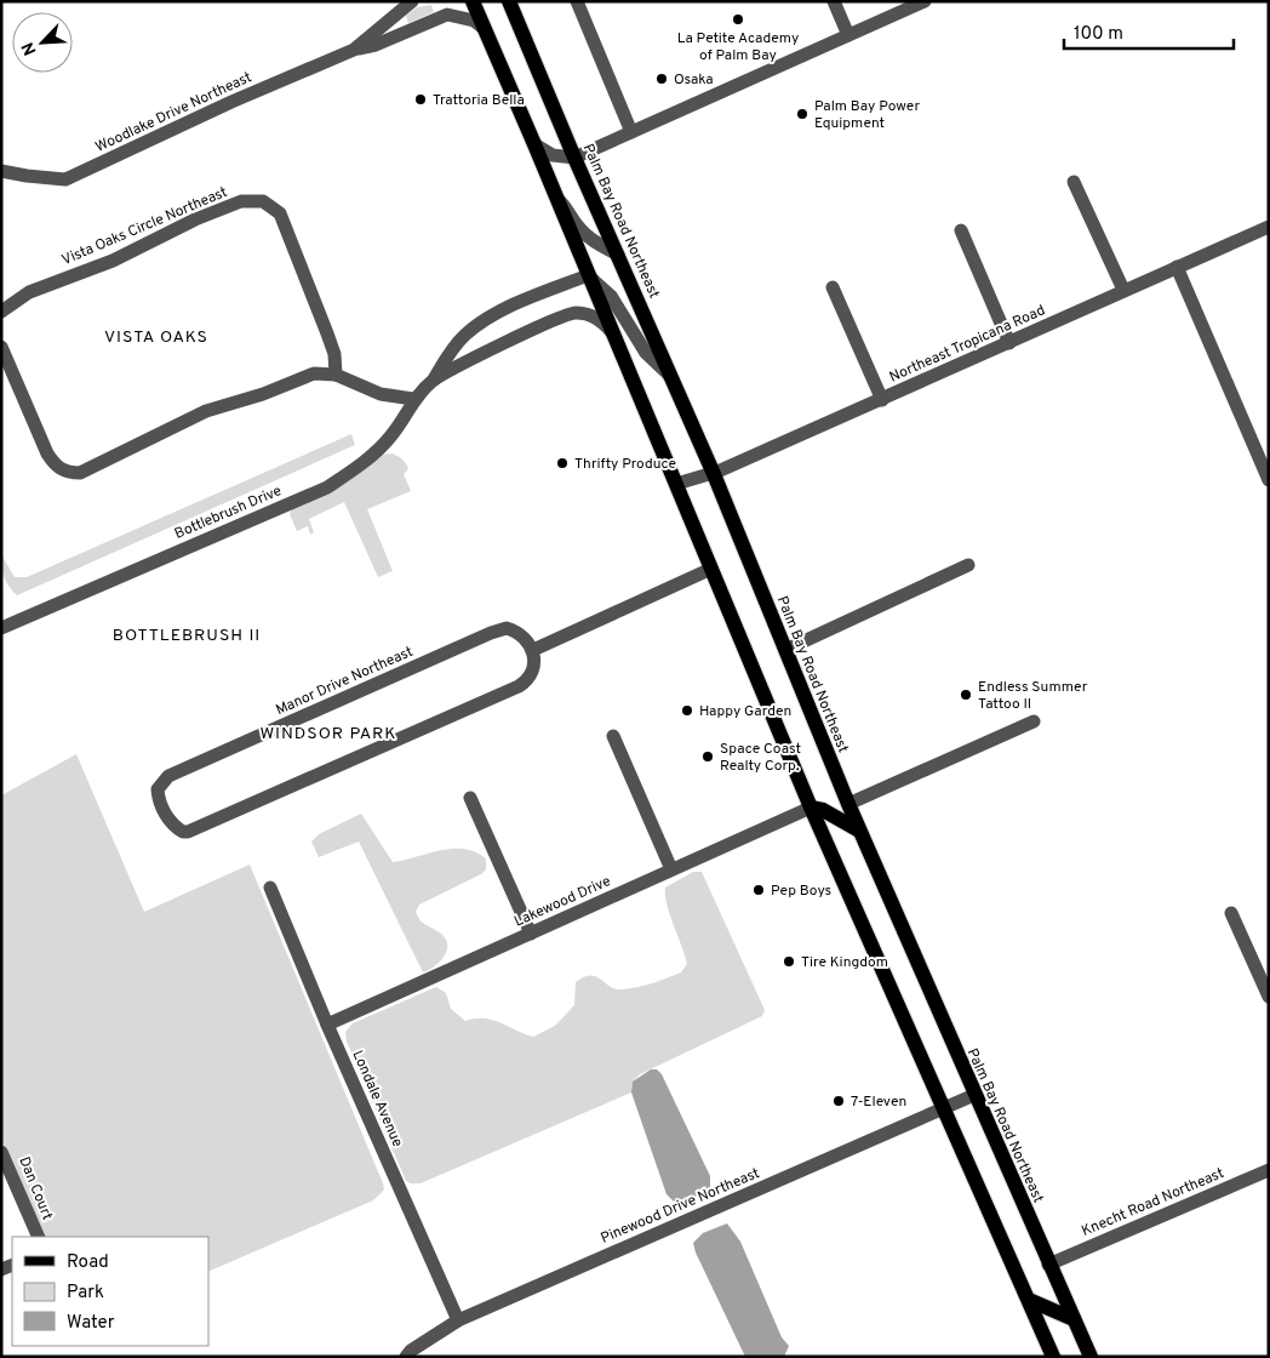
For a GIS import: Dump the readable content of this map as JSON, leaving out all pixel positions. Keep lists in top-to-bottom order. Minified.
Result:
{"streets":{"main road":["Palm Bay Road Northeast"],"street":["Woodlake Drive Northeast","Vista Oaks Circle Northeast","Northeast Tropicana Road","Bottlebrush Drive","Manor Drive Northeast","Lakewood Drive","Londale Avenue","Dan Court","Knecht Road Northeast","Pinewood Drive Northeast"]},"crossings":[["Palm Bay Road Northeast","Northeast Tropicana Road"],["Palm Bay Road Northeast","Knecht Road Northeast"],["Palm Bay Road Northeast","Pinewood Drive Northeast"],["Lakewood Drive","Londale Avenue"],["Londale Avenue","Pinewood Drive Northeast"]],"districts":["VISTA OAKS","BOTTLEBRUSH II","WINDSOR PARK"],"places":["La Petite Academy of Palm Bay","Osaka","Trattoria Bella","Palm Bay Power Equipment","Thrifty Produce","Endless Summer Tattoo II","Happy Garden","Space Coast Realty Corp.","Pep Boys","Tire Kingdom","7-Eleven"],"legend":["Road","Park","Water"],"scale_bar":"100 m","north":"bottom left"}
